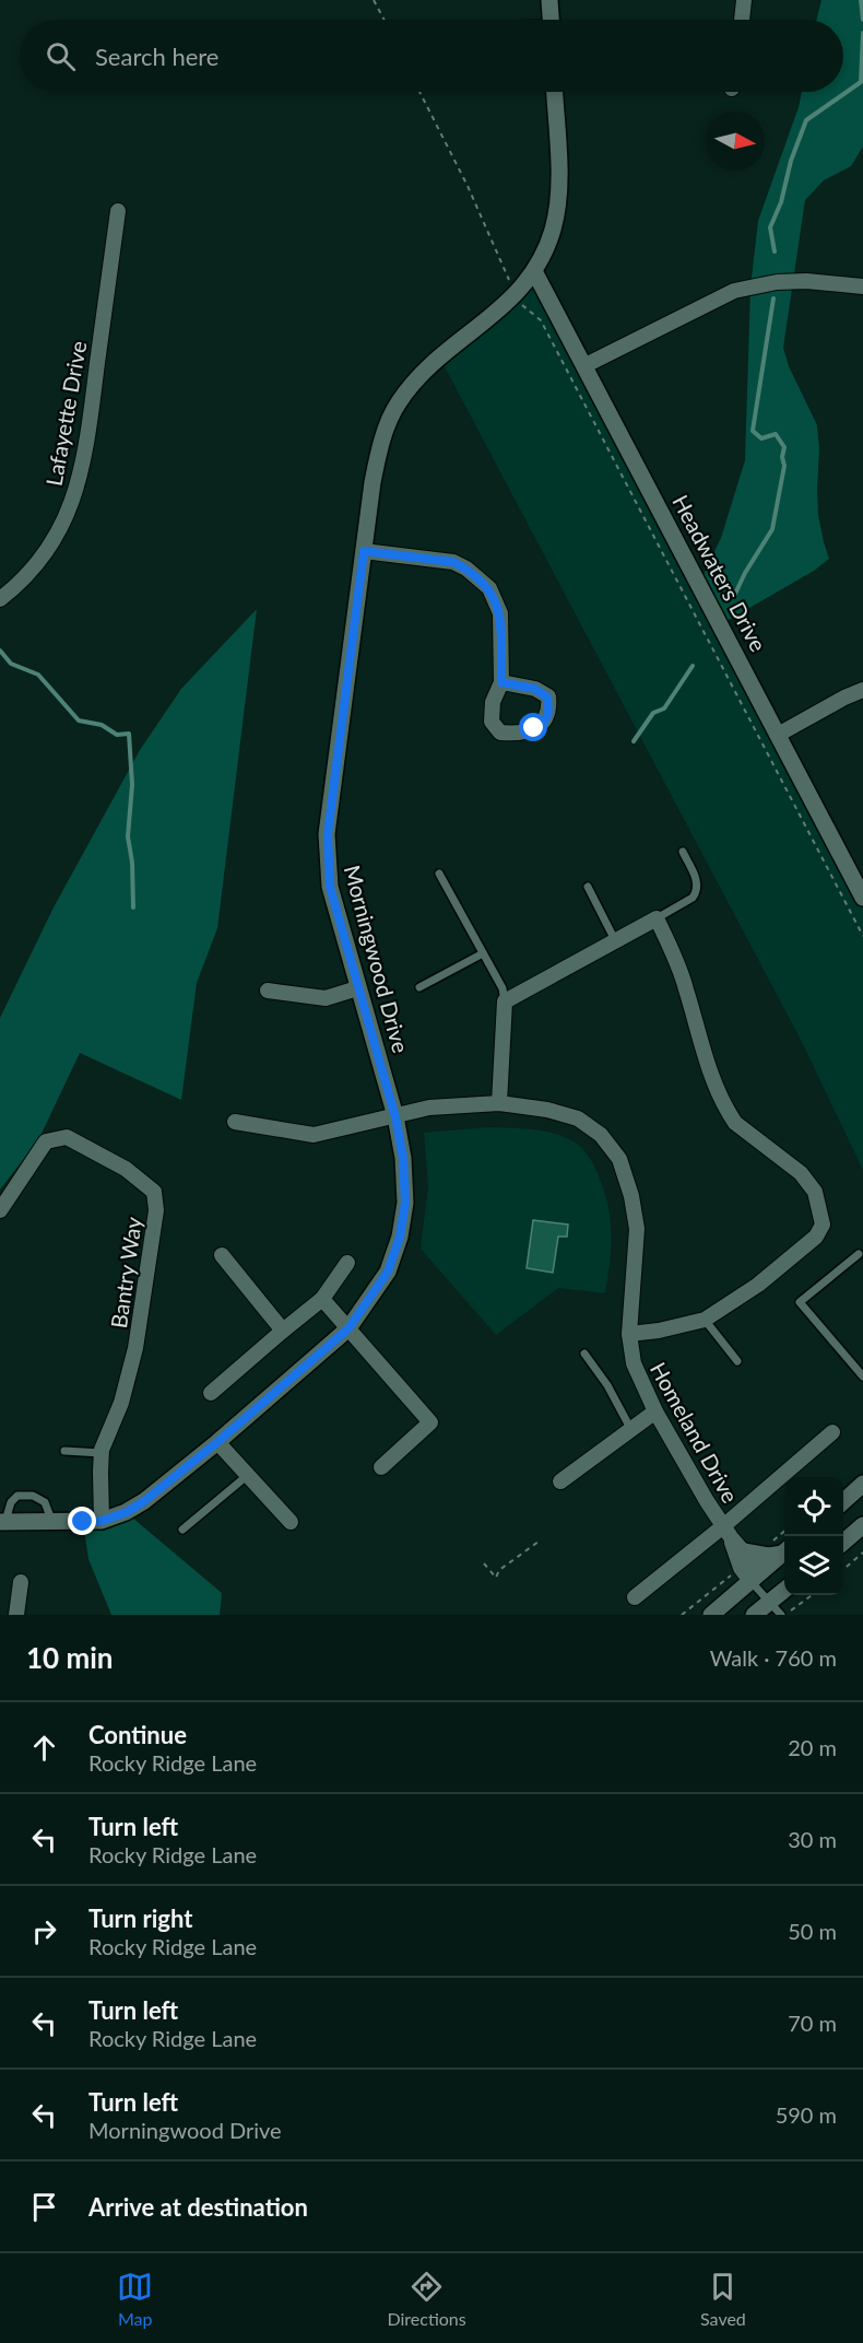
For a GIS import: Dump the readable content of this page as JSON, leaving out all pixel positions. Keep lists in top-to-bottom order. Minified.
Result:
{"streets":{"street":["Lafayette Drive","Headwaters Drive","Morningwood Drive","Bantry Way","Homeland Drive"]},"crossings":[["Headwaters Drive","Morningwood Drive"],["Morningwood Drive","Bantry Way"],["Morningwood Drive","Homeland Drive"]],"north":"right","page":{"search":"Search here","heading":["10 min","Walk · 760 m"],"list":[["Continue","Rocky Ridge Lane","20 m"],["Turn left","Rocky Ridge Lane","30 m"],["Turn right","Rocky Ridge Lane","50 m"],["Turn left","Rocky Ridge Lane","70 m"],["Turn left","Morningwood Drive","590 m"],"Arrive at destination"],"nav":["Map","Directions","Saved"]}}
